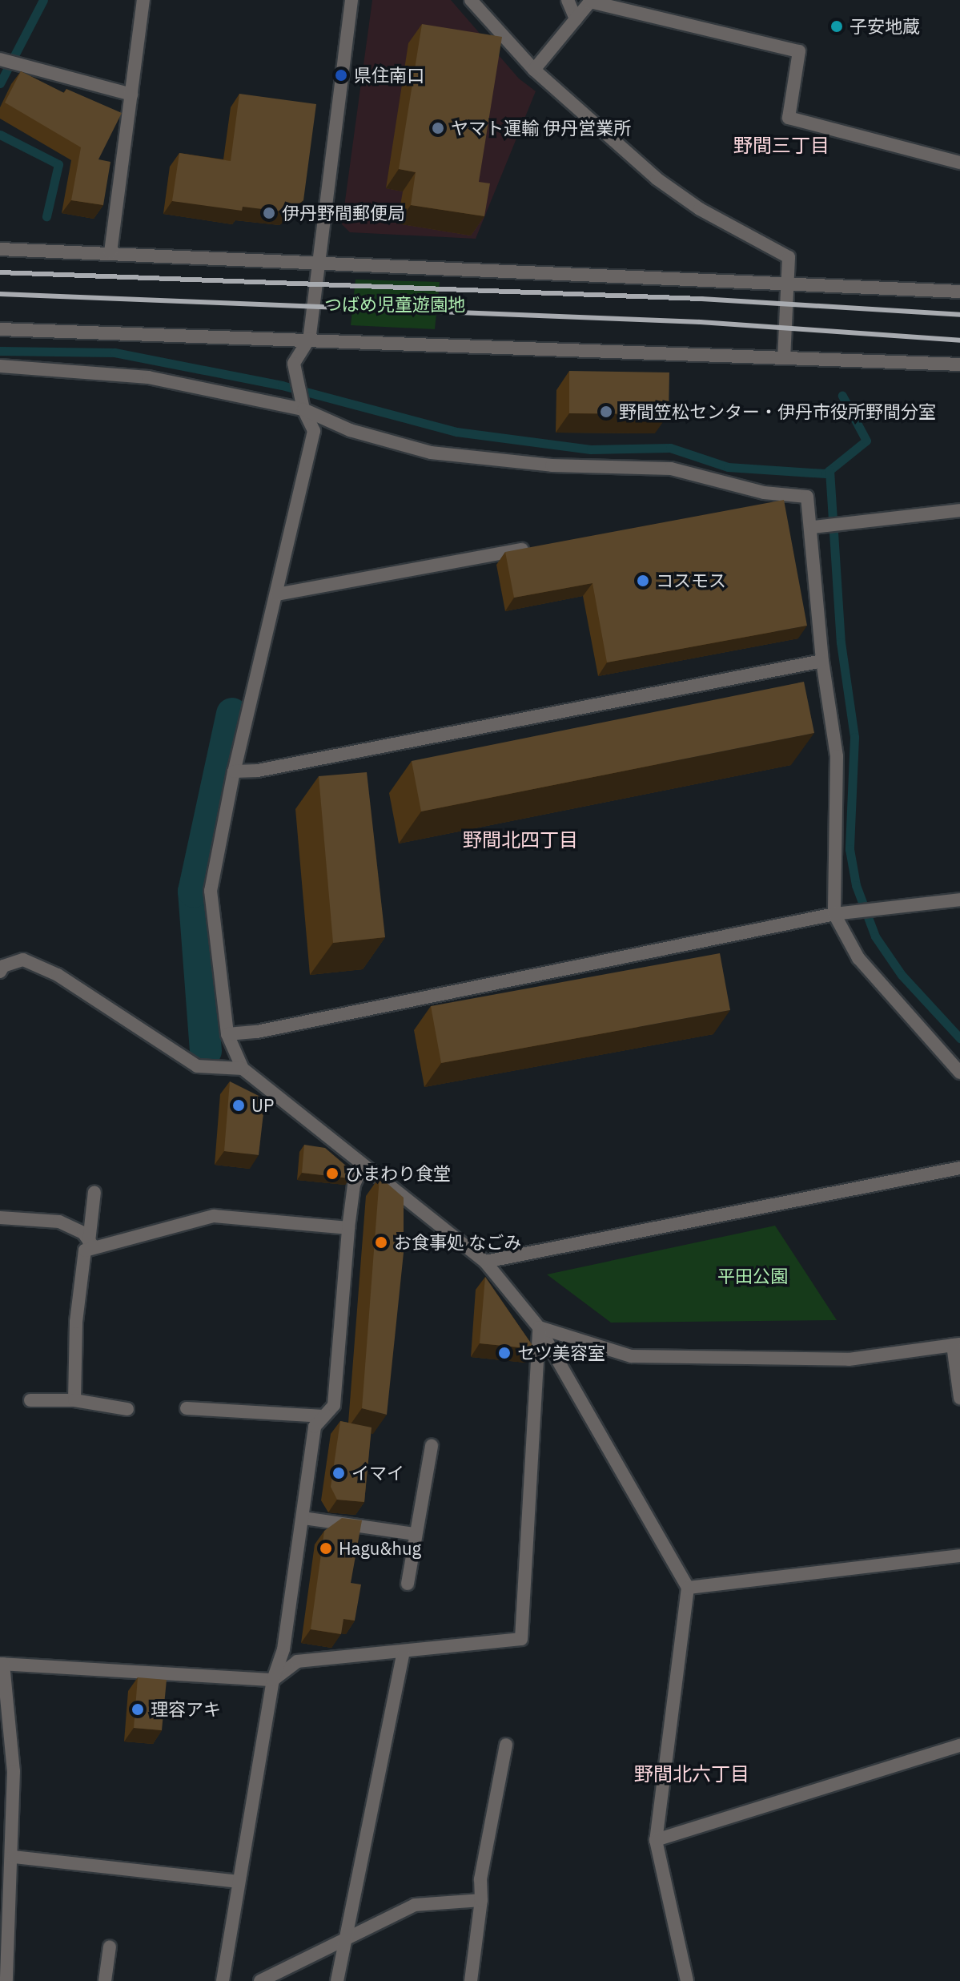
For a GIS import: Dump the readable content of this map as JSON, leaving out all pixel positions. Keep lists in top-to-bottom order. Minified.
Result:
{"districts":["野間三丁目","野間北四丁目","野間北六丁目"],"parks":["つばめ児童遊園地","平田公園"],"places":["子安地蔵","県住南口","ヤマト運輸 伊丹営業所","伊丹野間郵便局","野間笠松センター・伊丹市役所野間分室","コスモス","UP","ひまわり食堂","お食事処 なごみ","セツ美容室","イマイ","Hagu&hug","理容アキ"]}
